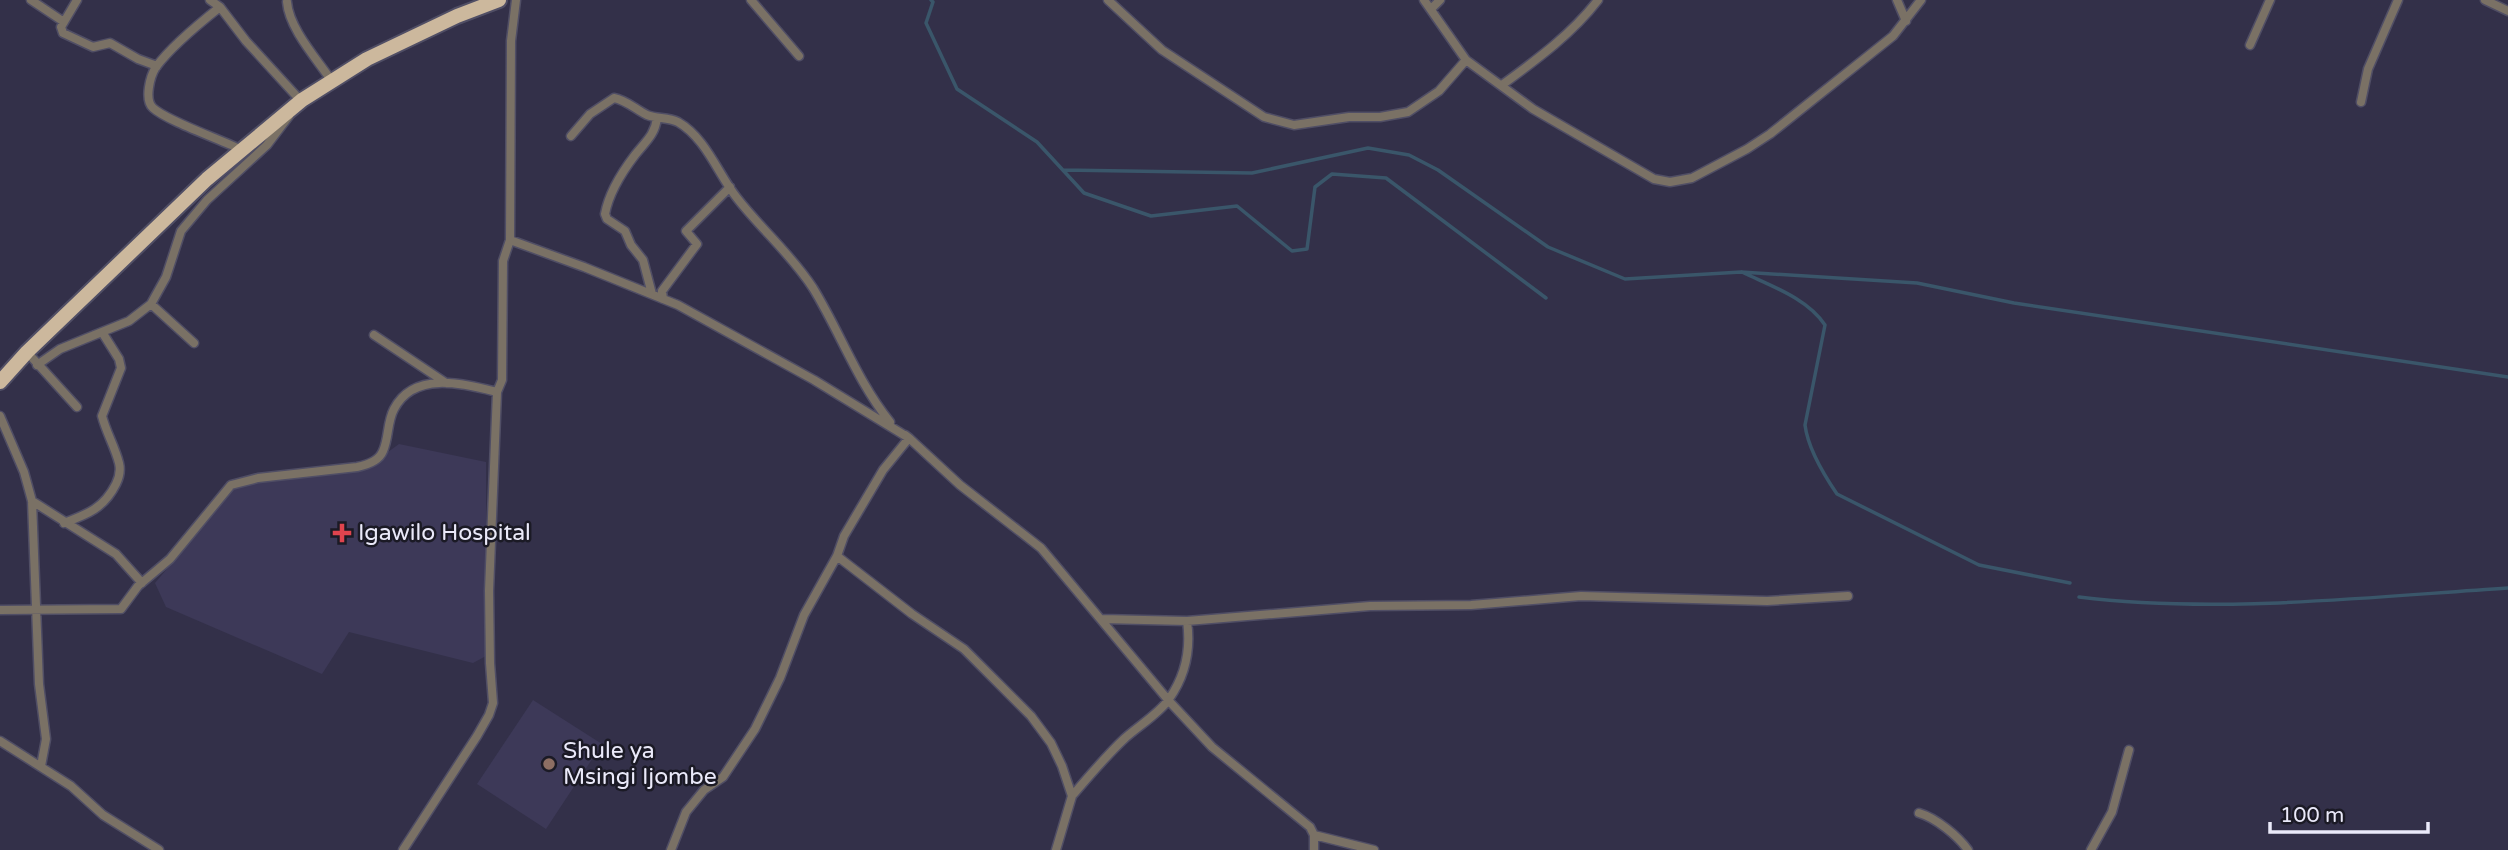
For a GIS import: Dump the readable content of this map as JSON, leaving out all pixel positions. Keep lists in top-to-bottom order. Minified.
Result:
{"places":{"health":["Igawilo Hospital"],"other":["Shule ya Msingi Ijombe"]},"scale_bar":"100 m"}
